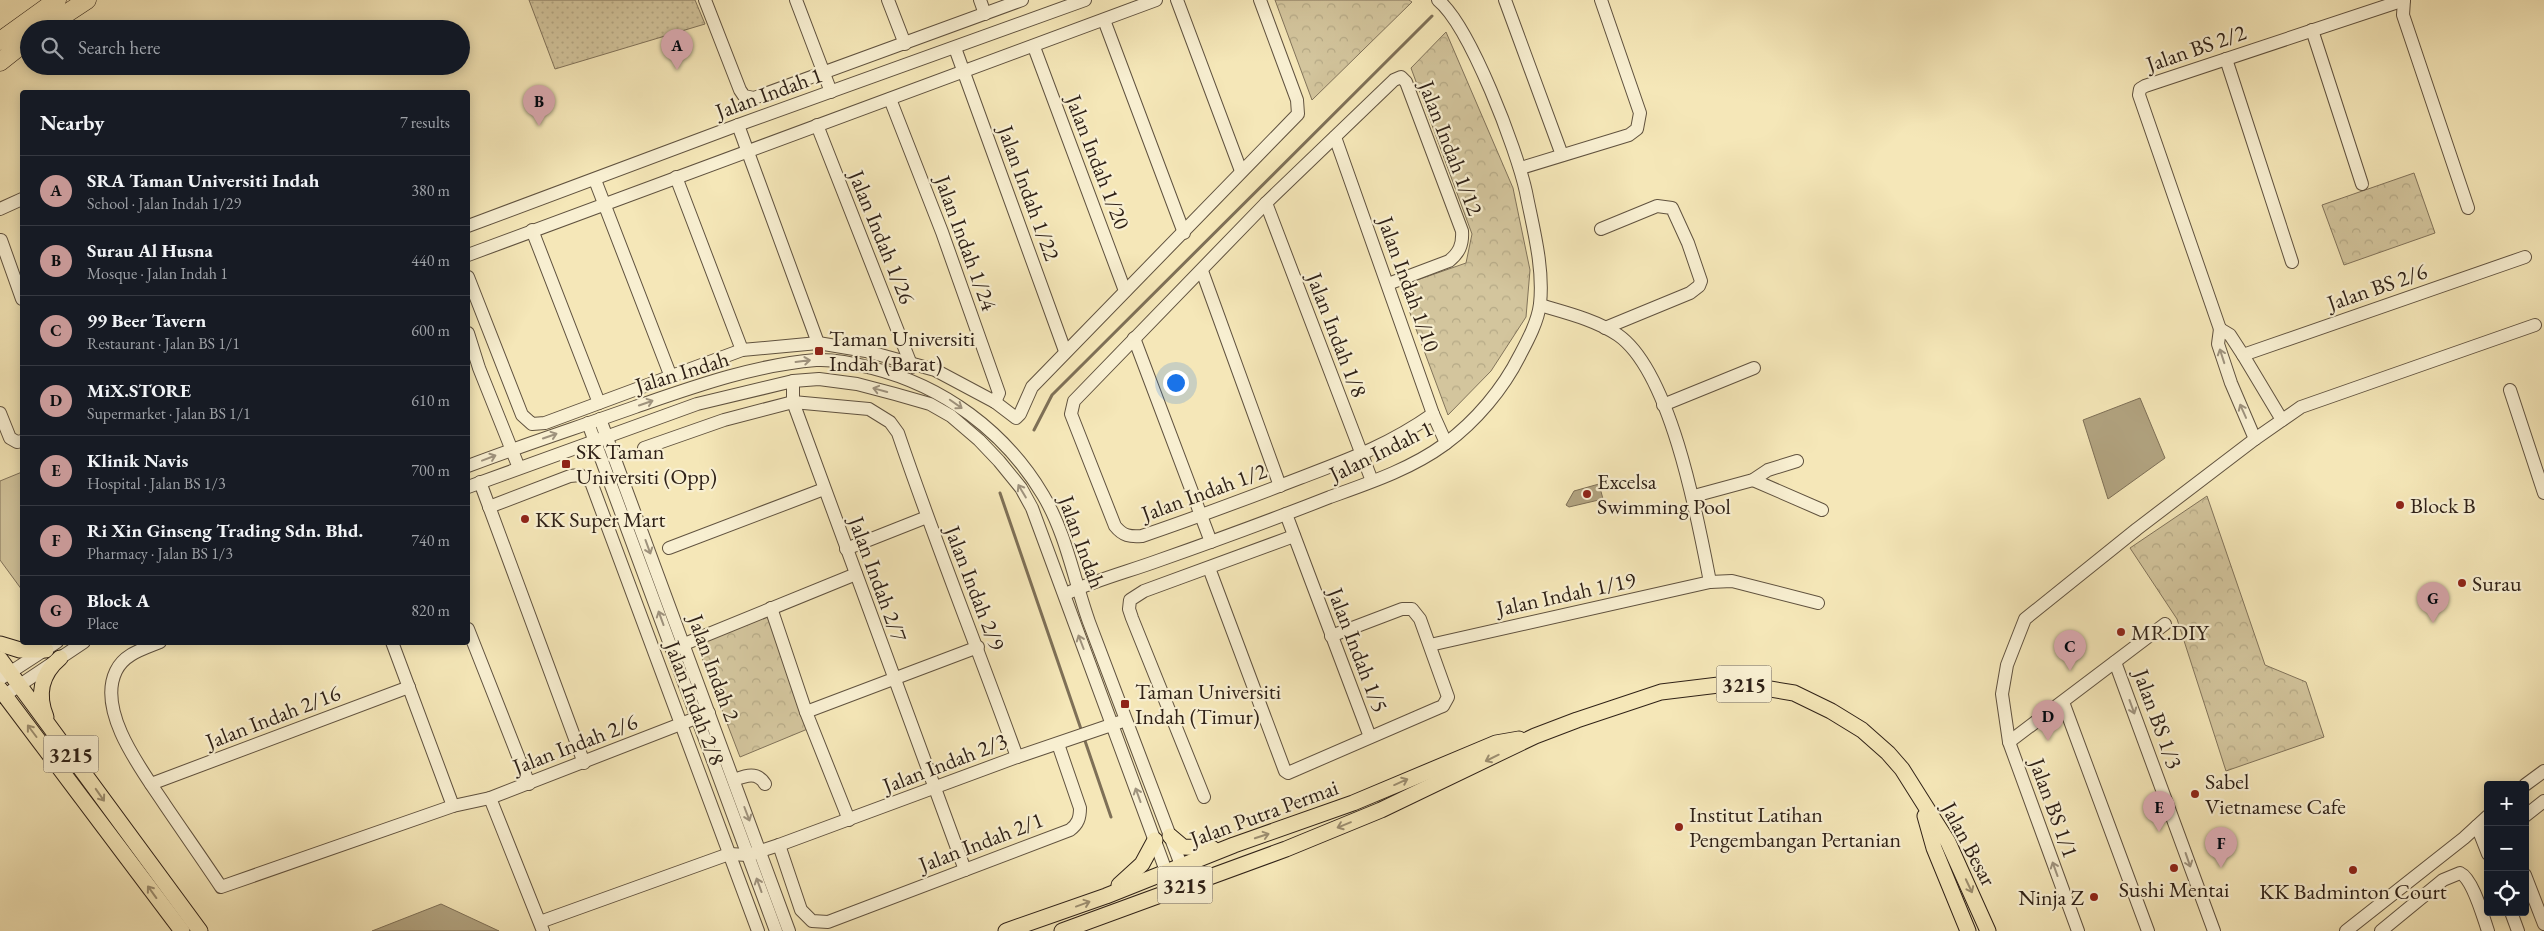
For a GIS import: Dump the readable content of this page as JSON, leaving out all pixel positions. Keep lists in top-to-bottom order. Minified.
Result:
{"streets":{"main road":["3215","Jalan Putra Permai","Jalan Besar"],"street":["Jalan BS 2/2","Jalan Indah 1","Jalan Indah 1/12","Jalan Indah 1/20","Jalan Indah 1/22","Jalan Indah 1/26","Jalan Indah 1/24","Jalan Indah 1/10","Jalan BS 2/6","Jalan Indah 1/8","Jalan Indah","Jalan Indah 1/2","Jalan Indah 2/7","Jalan Indah 2/9","Jalan Indah 1/19","Jalan Indah 1/5","Jalan Indah 2","Jalan Indah 2/8","Jalan Indah 2/16","Jalan BS 1/3","Jalan Indah 2/6","Jalan Indah 2/3","Jalan BS 1/1","Jalan Indah 2/1"]},"crossings":[["Jalan Indah 1","Jalan Indah 1/22"],["Jalan Indah 1","Jalan Indah 1/10"],["Jalan Indah 1","Jalan Indah 1/8"],["Jalan Indah 1","Jalan Indah"],["Jalan Indah 1","Jalan Indah 1/5"],["Jalan Indah 1/12","Jalan Indah 1/10"],["Jalan Indah 1/26","Jalan Indah"],["Jalan Indah 1/10","Jalan Indah 1/2"],["Jalan Indah 1/8","Jalan Indah 1/2"],["Jalan Indah","Jalan Indah 2/7"],["Jalan Indah","Jalan Indah 2"],["Jalan Indah","Jalan Indah 2/3"],["Jalan Indah","Jalan Putra Permai"],["Jalan Indah 2/7","Jalan Indah 2/9"],["Jalan Indah 2/7","Jalan Indah 2/3"],["Jalan Indah 2/7","Jalan Indah 2/1"],["Jalan Indah 2/9","Jalan Indah 2/3"],["Jalan Indah 1/19","Jalan Indah 1/5"],["Jalan Indah 2","Jalan Indah 2/6"],["Jalan Indah 2","Jalan Indah 2/3"],["Jalan Indah 2/8","Jalan Indah 2/6"],["Jalan Indah 2/16","Jalan Indah 2/6"],["Jalan BS 1/3","Jalan BS 1/1"],["Jalan Indah 2/3","Jalan Indah 2/1"],["Jalan Putra Permai","Jalan Besar"]],"places":{"transit":["Taman Universiti Indah (Barat)","SK Taman Universiti (Opp)","Taman Universiti Indah (Timur)"],"other":["Excelsa Swimming Pool","Block B","KK Super Mart","Surau","MR.DIY","Sabel Vietnamese Cafe","Institut Latihan Pengembangan Pertanian","Sushi Mentai","KK Badminton Court","Ninja Z"]},"page":{"search":"Search here","pins":["A","B","G","C","D","E","F"],"heading":["Nearby","7 results"],"list":[{"mark":"A","name":"SRA Taman Universiti Indah","note":"School · Jalan Indah 1/29","value":"380 m"},{"mark":"B","name":"Surau Al Husna","note":"Mosque · Jalan Indah 1","value":"440 m"},{"mark":"C","name":"99 Beer Tavern","note":"Restaurant · Jalan BS 1/1","value":"600 m"},{"mark":"D","name":"MiX.STORE","note":"Supermarket · Jalan BS 1/1","value":"610 m"},{"mark":"E","name":"Klinik Navis","note":"Hospital · Jalan BS 1/3","value":"700 m"},{"mark":"F","name":"Ri Xin Ginseng Trading Sdn. Bhd.","note":"Pharmacy · Jalan BS 1/3","value":"740 m"},{"mark":"G","name":"Block A","note":"Place","value":"820 m"}],"map_buttons":["+","−"]}}
